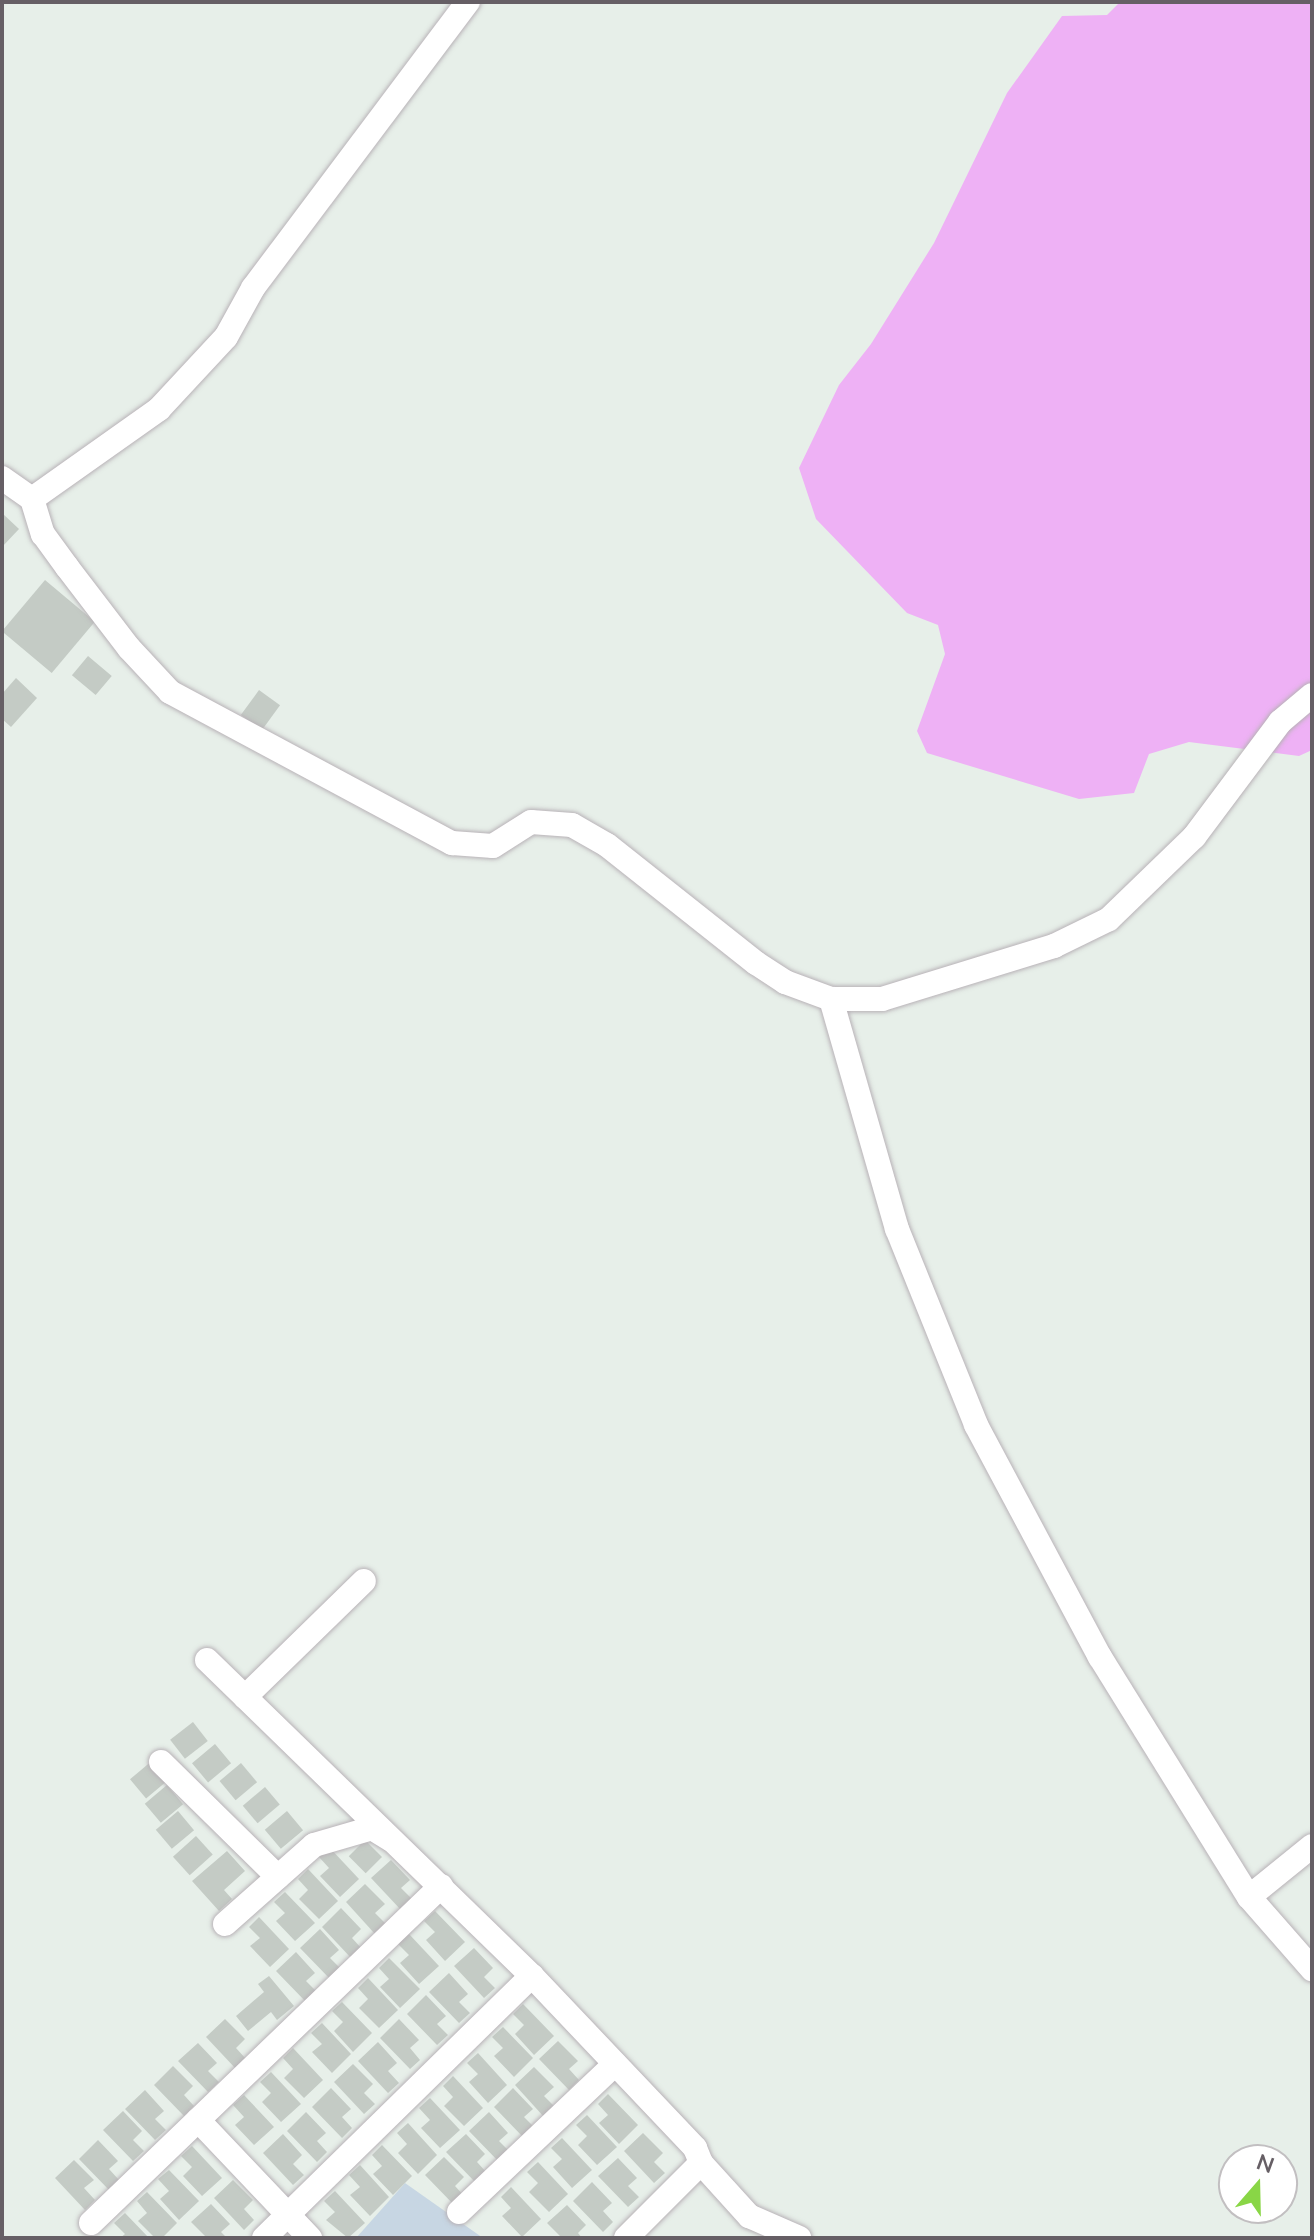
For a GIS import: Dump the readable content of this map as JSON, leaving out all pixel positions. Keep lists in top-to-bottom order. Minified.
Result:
{"north":"top"}
